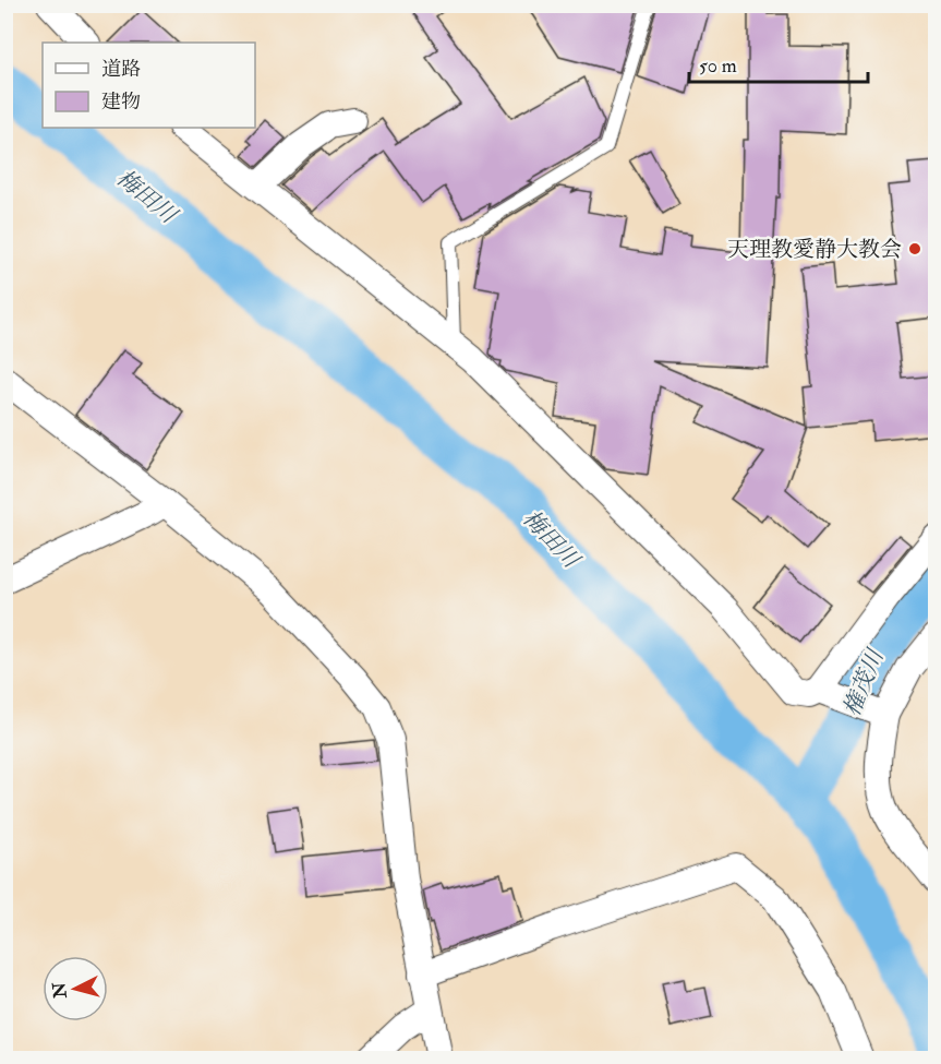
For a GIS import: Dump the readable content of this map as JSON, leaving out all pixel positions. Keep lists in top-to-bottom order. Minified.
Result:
{"water":["梅田川","権茂川"],"places":["天理教愛静大教会"],"legend":["道路","建物"],"scale_bar":"50 m","north":"left"}
